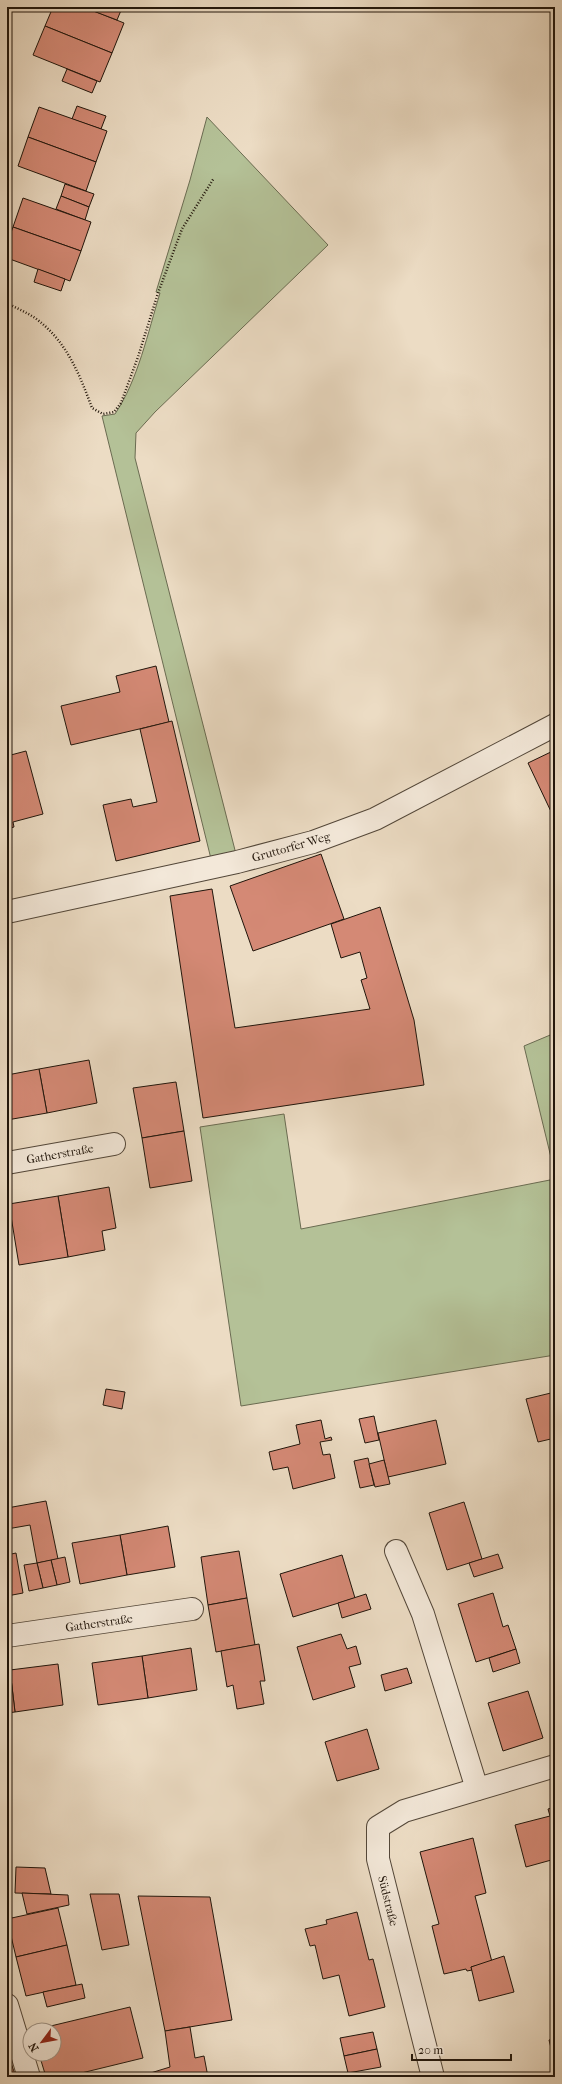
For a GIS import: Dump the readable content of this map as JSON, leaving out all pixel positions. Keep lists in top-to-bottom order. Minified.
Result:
{"streets":{"street":["Gruttorfer Weg","Gatherstraße","Südstraße"]},"scale_bar":"20 m","north":"bottom left"}
